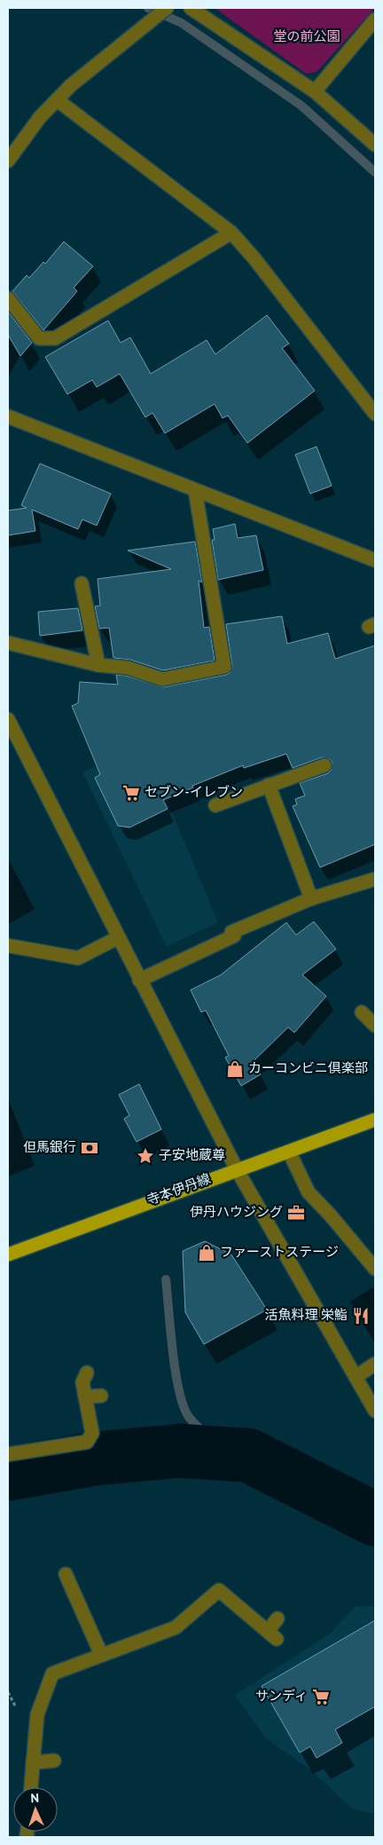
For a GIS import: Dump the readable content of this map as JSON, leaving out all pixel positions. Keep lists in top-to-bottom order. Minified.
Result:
{"streets":{"main road":["寺本伊丹線"]},"parks":["堂の前公園"],"places":{"supermarket":["セブン-イレブン","サンディ"],"shop":["カーコンビニ倶楽部","ファーストステージ"],"bank":["但馬銀行"],"place":["子安地蔵尊"],"office":["伊丹ハウジング"],"restaurant":["活魚料理 栄鮨"]},"north":"top"}
